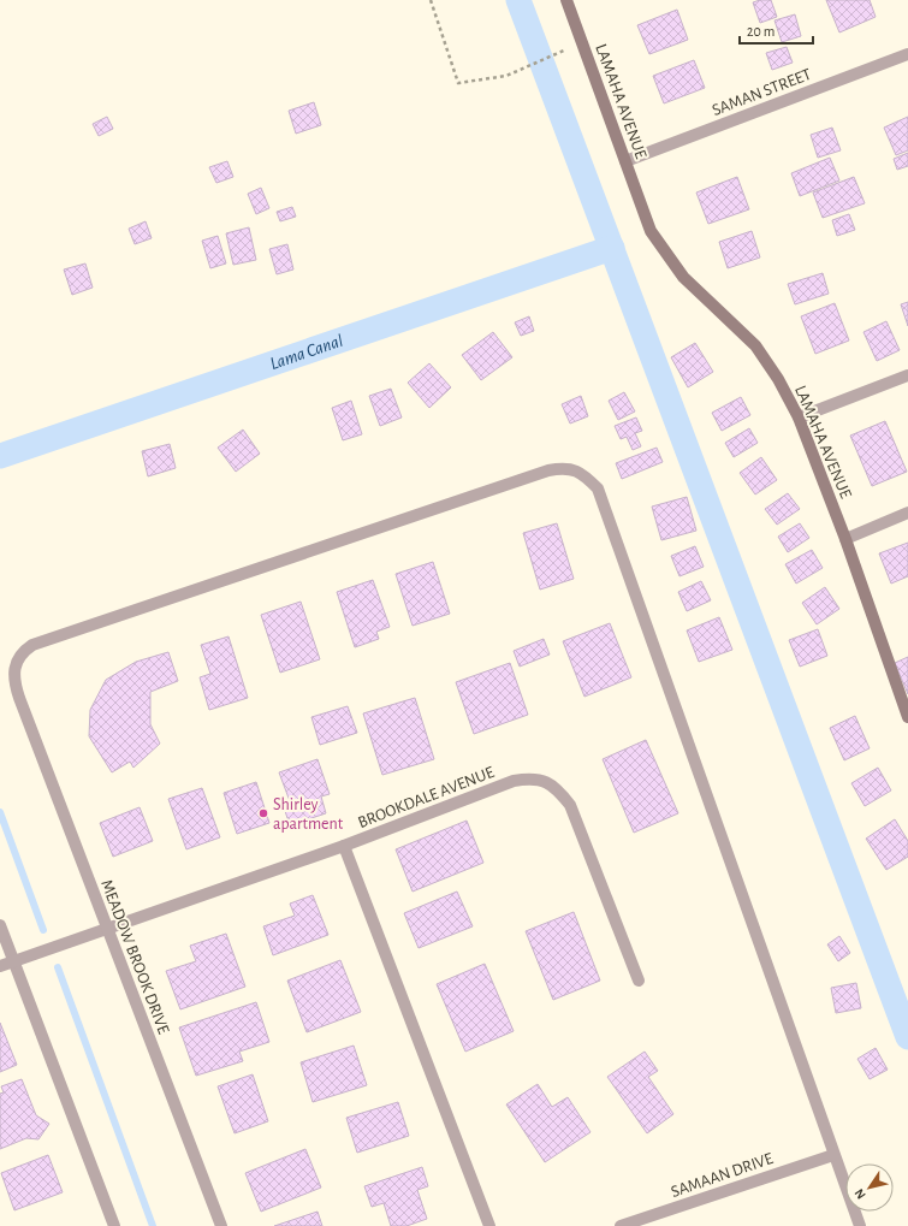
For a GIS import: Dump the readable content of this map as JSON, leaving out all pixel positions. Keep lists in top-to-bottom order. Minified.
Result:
{"streets":{"street":["SAMAN STREET","LAMAHA AVENUE","BROOKDALE AVENUE","MEADOW BROOK DRIVE","SAMAAN DRIVE"]},"crossings":[["SAMAN STREET","LAMAHA AVENUE"],["BROOKDALE AVENUE","MEADOW BROOK DRIVE"],["MEADOW BROOK DRIVE","SAMAAN DRIVE"]],"water":["Lama Canal"],"places":["Shirley apartment"],"scale_bar":"20 m","north":"bottom left"}
